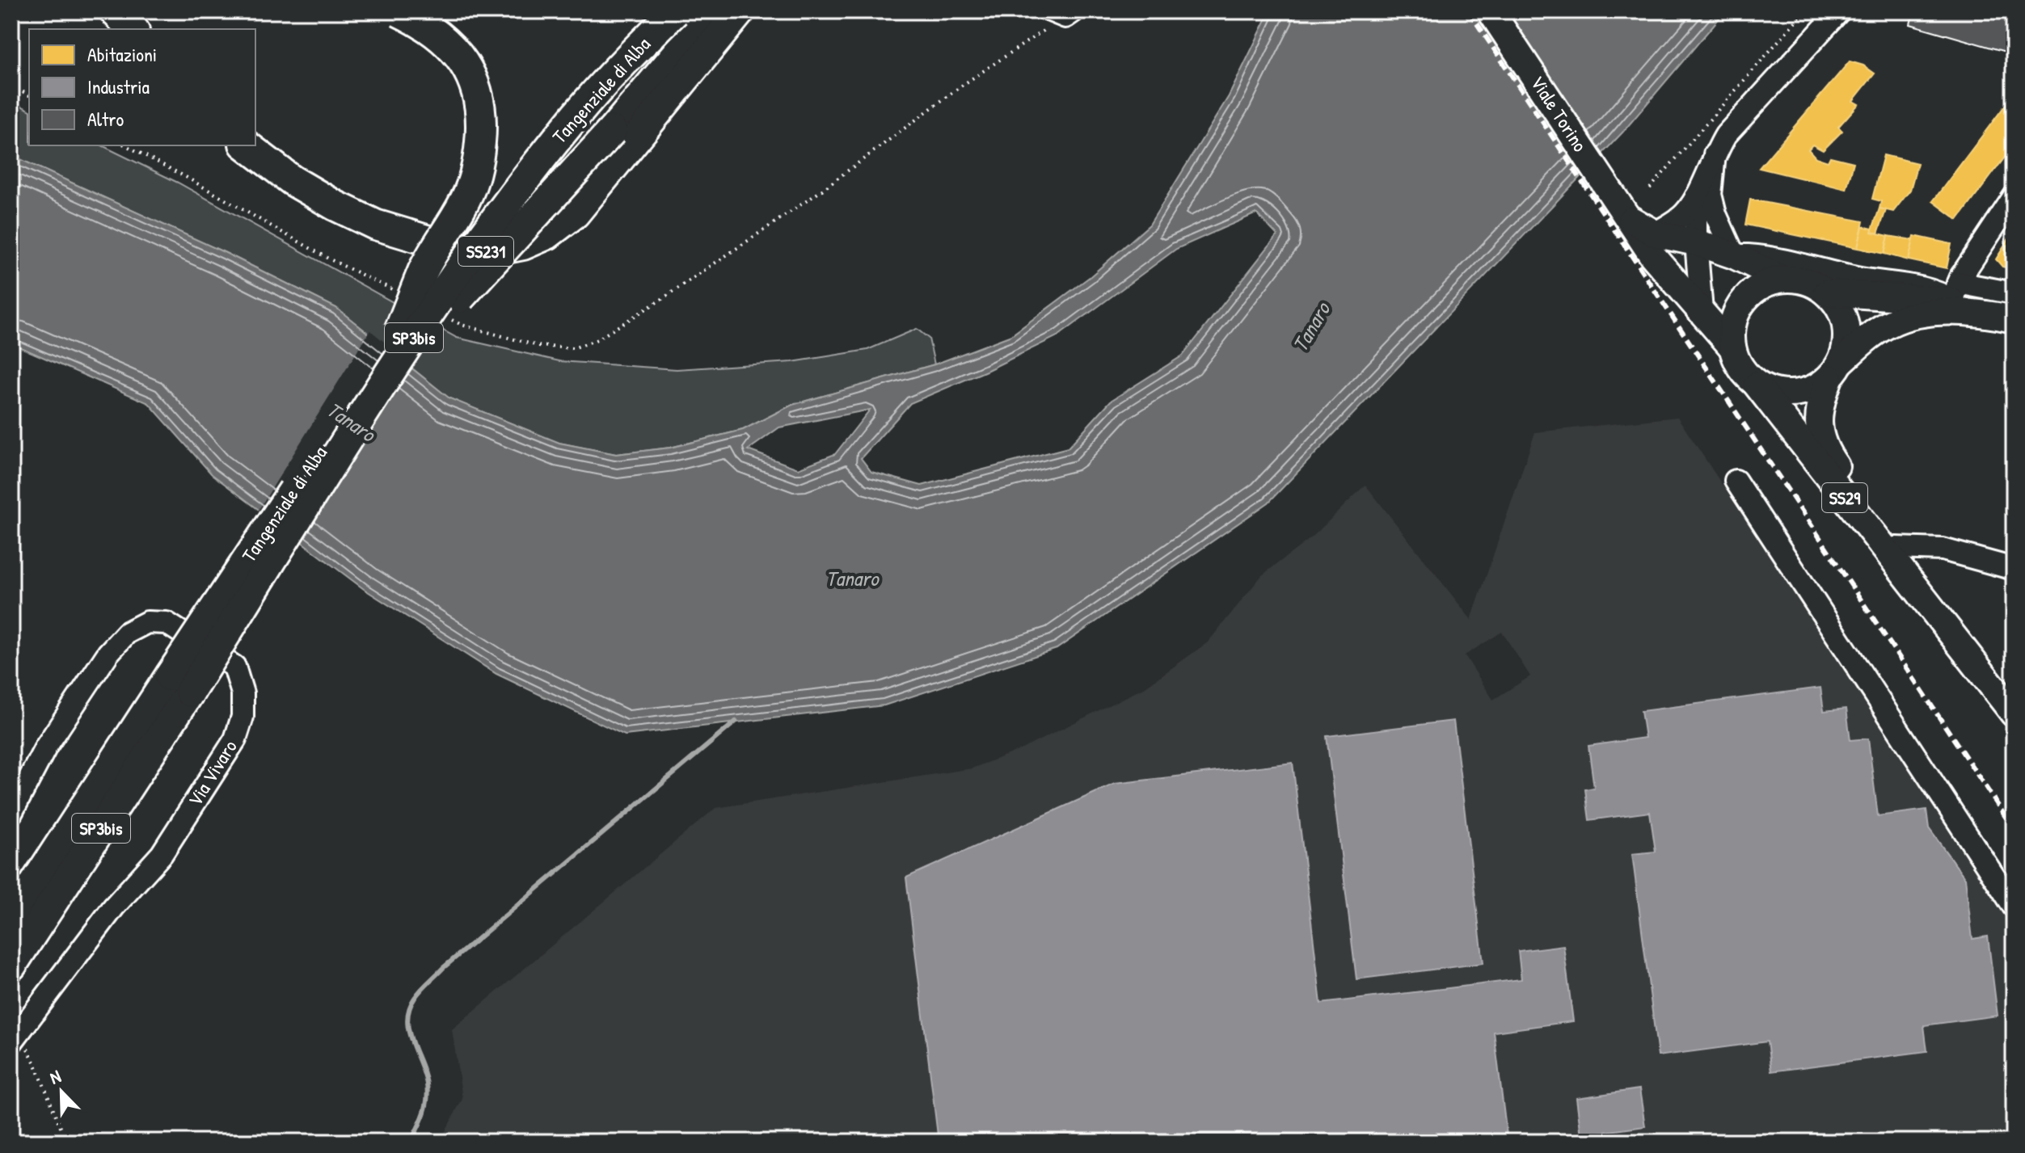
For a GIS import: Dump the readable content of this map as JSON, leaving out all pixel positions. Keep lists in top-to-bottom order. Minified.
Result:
{"streets":{"highway":["Tangenziale di Alba","SS231","SP3bis"],"main road":["Viale Torino","SS29"],"street":["Via Vivaro"]},"crossings":[["Tangenziale di Alba","SP3bis"],["Viale Torino","SS29"]],"water":["Tanaro"],"legend":["Abitazioni","Industria","Altro"],"north":"top left"}
